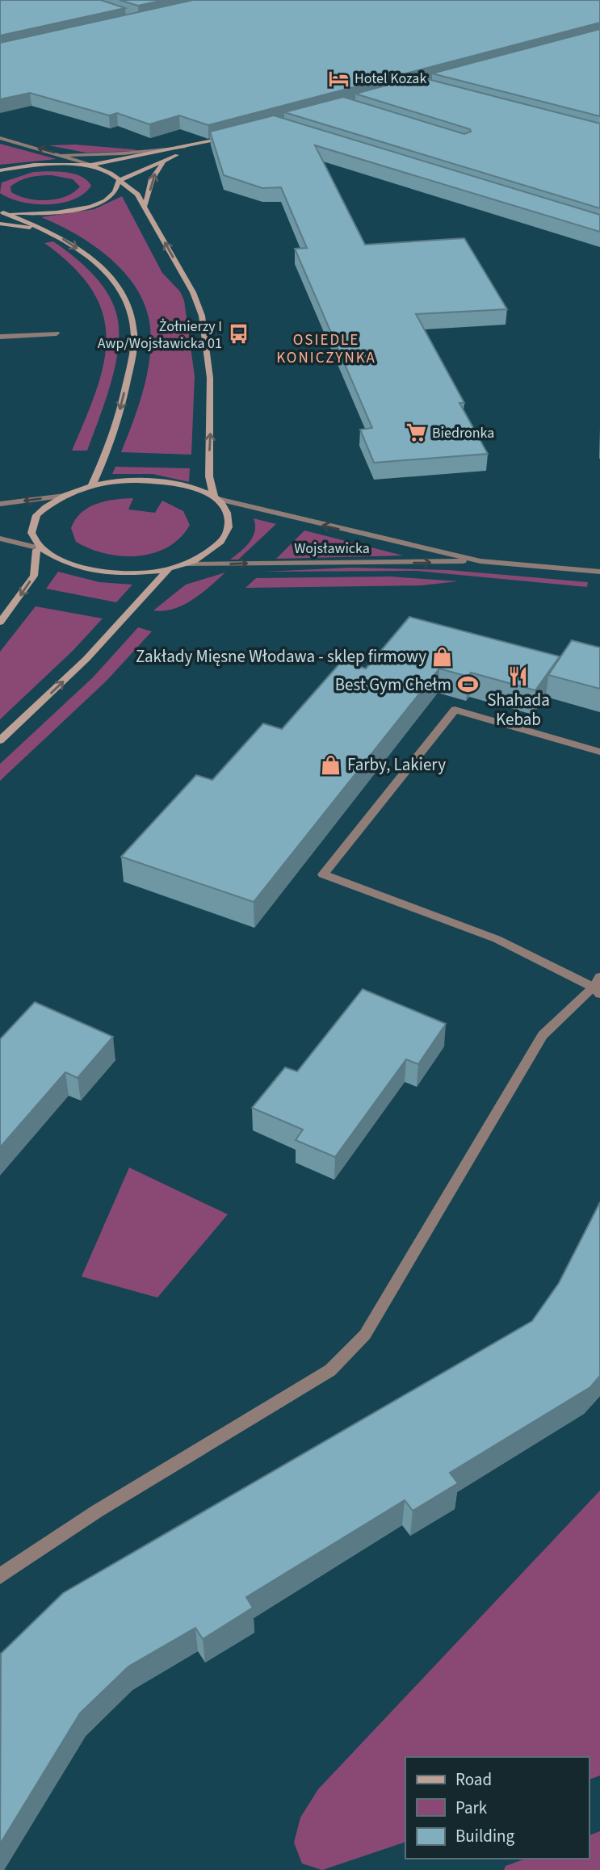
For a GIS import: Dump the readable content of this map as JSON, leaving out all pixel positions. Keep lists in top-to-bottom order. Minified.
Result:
{"streets":{"street":["Wojsławicka"]},"districts":["OSIEDLE KONICZYNKA"],"places":{"hotel":["Hotel Kozak"],"bus stop":["Żołnierzy I Awp/Wojsławicka 01"],"supermarket":["Biedronka"],"shop":["Zakłady Mięsne Włodawa - sklep firmowy","Farby, Lakiery"],"restaurant":["Shahada Kebab"],"sports":["Best Gym Chełm"]},"legend":["Road","Park","Building"]}
